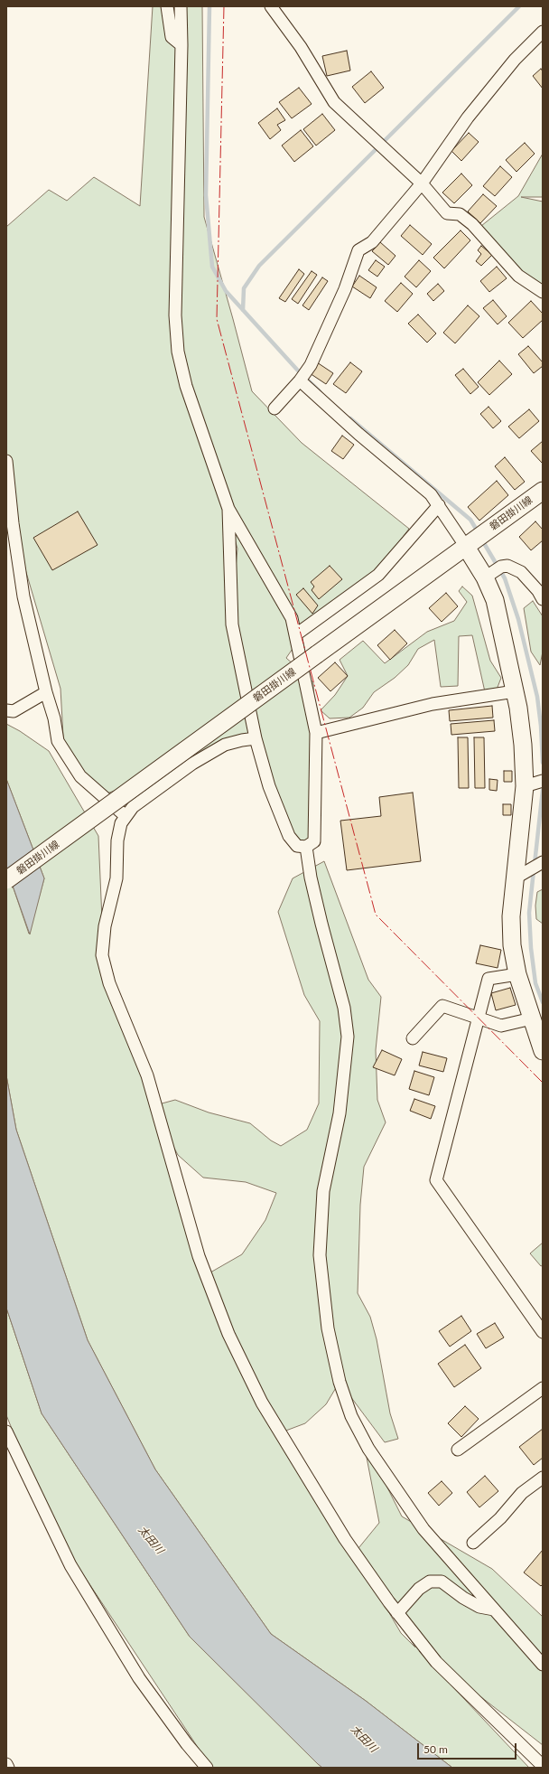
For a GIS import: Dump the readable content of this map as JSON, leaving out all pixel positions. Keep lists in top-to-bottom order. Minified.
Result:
{"streets":{"main road":["磐田掛川線"]},"water":["太田川"],"scale_bar":"50 m"}
